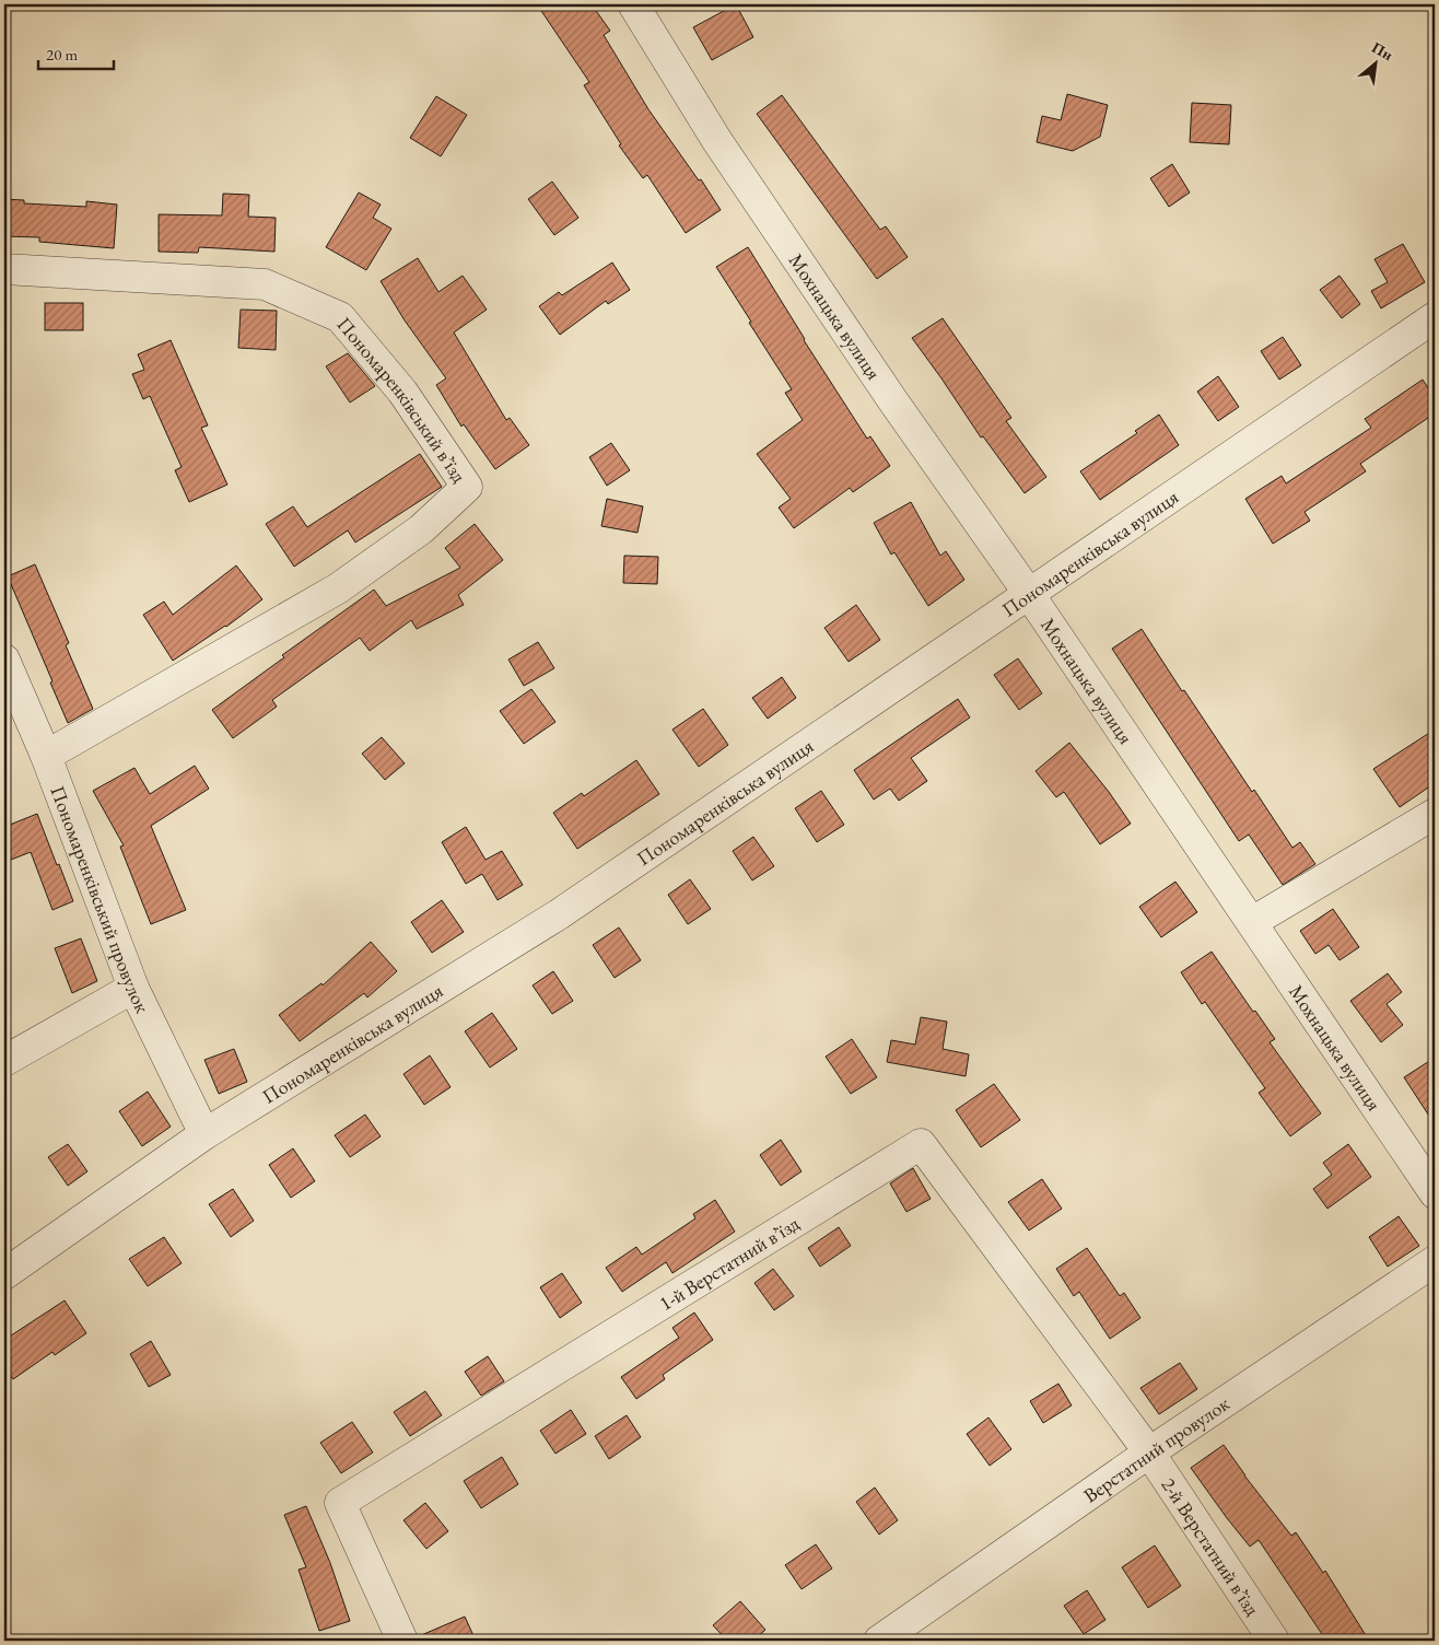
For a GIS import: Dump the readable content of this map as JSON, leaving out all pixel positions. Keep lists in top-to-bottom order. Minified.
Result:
{"streets":{"street":["Мохнацька вулиця","Пономаренківський в’їзд","Пономаренківська вулиця","Пономаренківський провулок","1-й Верстатний в’їзд","Верстатний провулок","2-й Верстатний в’їзд"]},"crossings":[["Мохнацька вулиця","Пономаренківська вулиця"],["Пономаренківський в’їзд","Пономаренківський провулок"],["Пономаренківська вулиця","Пономаренківський провулок"],["1-й Верстатний в’їзд","Верстатний провулок"],["1-й Верстатний в’їзд","2-й Верстатний в’їзд"],["Верстатний провулок","2-й Верстатний в’їзд"]],"scale_bar":"20 m","north":"top right"}
